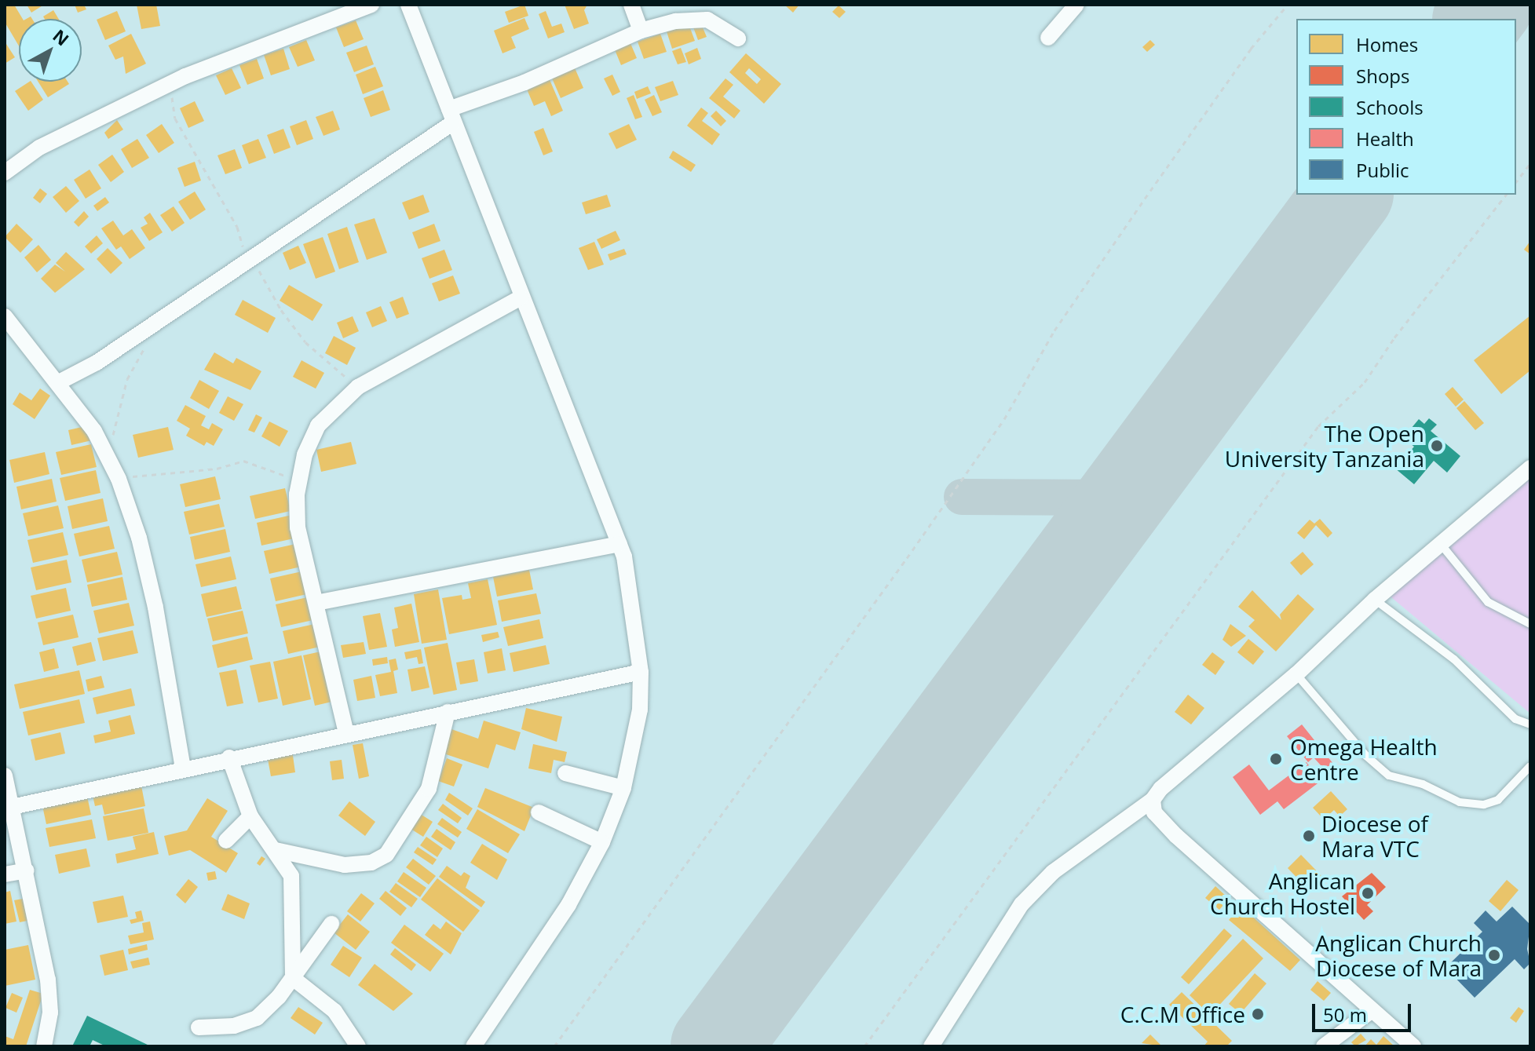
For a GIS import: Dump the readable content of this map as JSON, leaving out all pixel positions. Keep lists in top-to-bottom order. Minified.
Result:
{"places":["The Open University Tanzania","Omega Health Centre","Diocese of Mara VTC","Anglican Church Hostel","Anglican Church Diocese of Mara","C.C.M Office"],"legend":["Homes","Shops","Schools","Health","Public"],"scale_bar":"50 m","north":"top right"}
